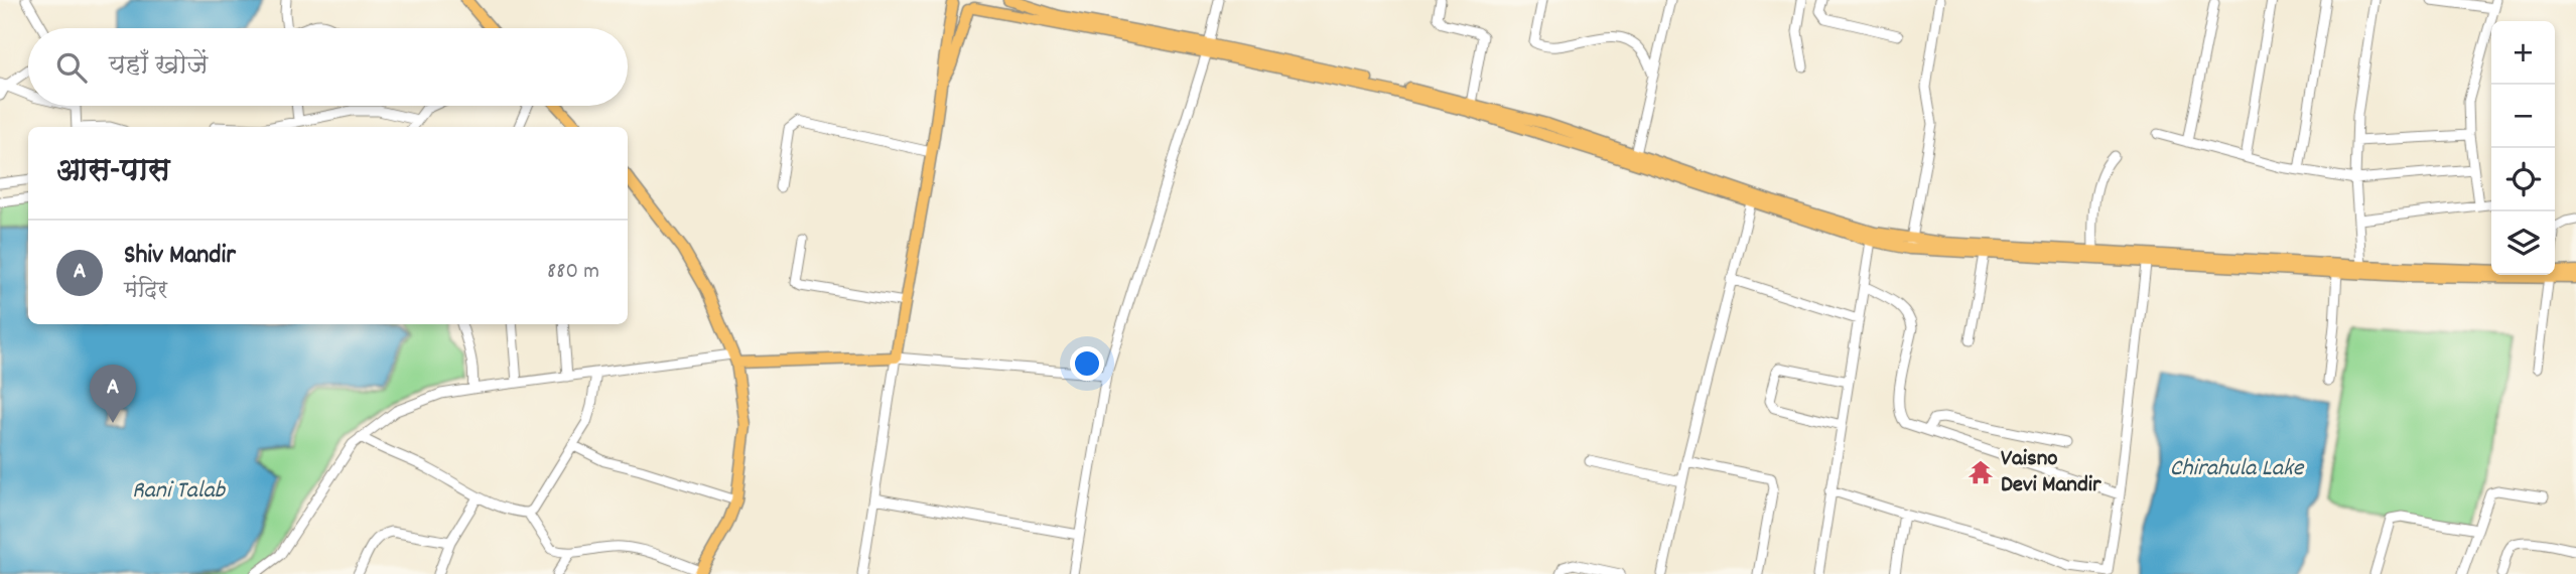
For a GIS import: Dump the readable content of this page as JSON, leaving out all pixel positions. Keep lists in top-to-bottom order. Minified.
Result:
{"water":["Chirahula Lake","Rani Talab"],"places":{"temple":["Vaisno Devi Mandir"]},"page":{"map_buttons":["+","−"],"search":"यहाँ खोजें","heading":"आस-पास","list":[{"mark":"A","name":"Shiv Mandir","note":"मंदिर","value":"880 m"}],"pins":"A"}}
